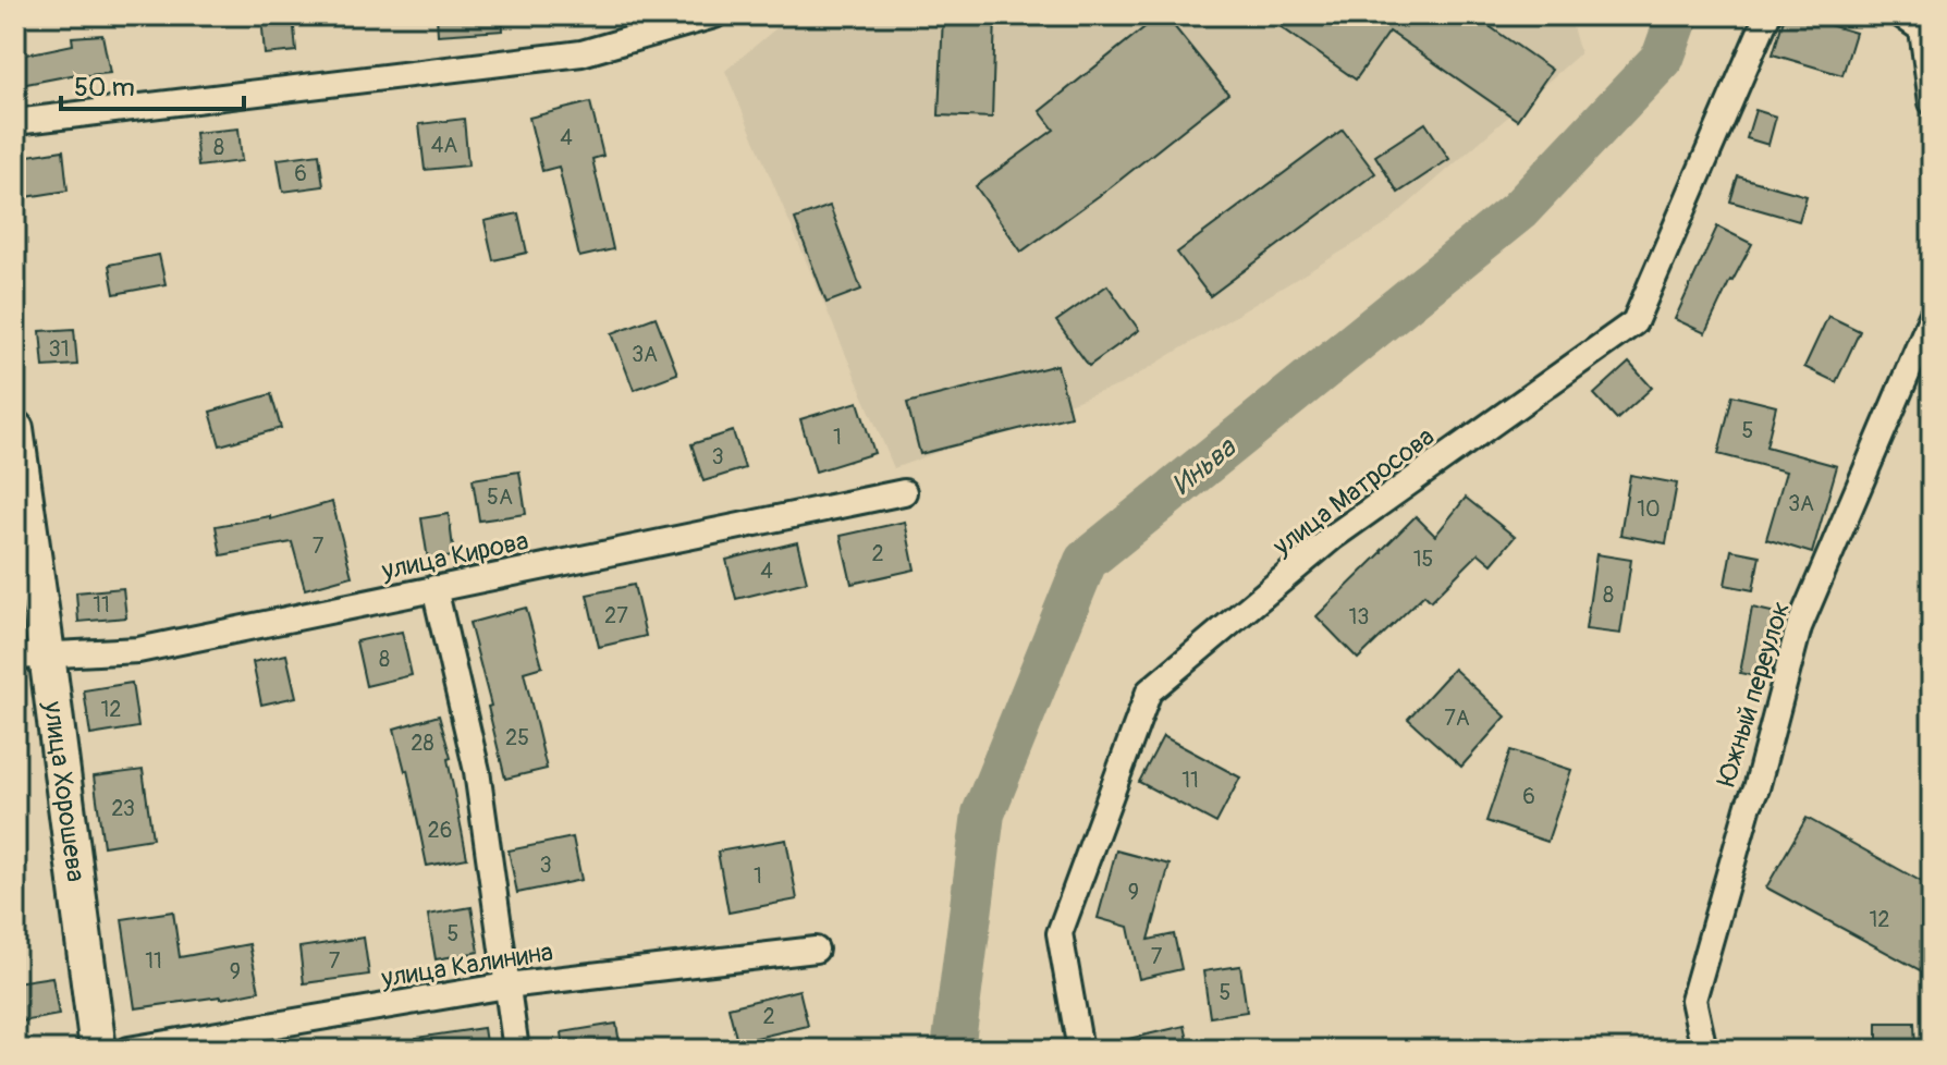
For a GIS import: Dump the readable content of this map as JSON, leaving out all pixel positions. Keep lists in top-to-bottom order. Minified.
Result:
{"streets":{"street":["улица Матросова","улица Кирова","Южный переулок","улица Хорошева","улица Калинина"]},"crossings":[["улица Кирова","улица Хорошева"]],"water":["Иньва"],"house_numbers":["4","4А","8","6","31","3А","5","1","3","5А","3А","10","7","2","15","4","8","11","27","13","8","12","7А","25","28","11","6","23","26","3","1","9","12","5","7","11","7","9","5","2"],"scale_bar":"50 m"}
